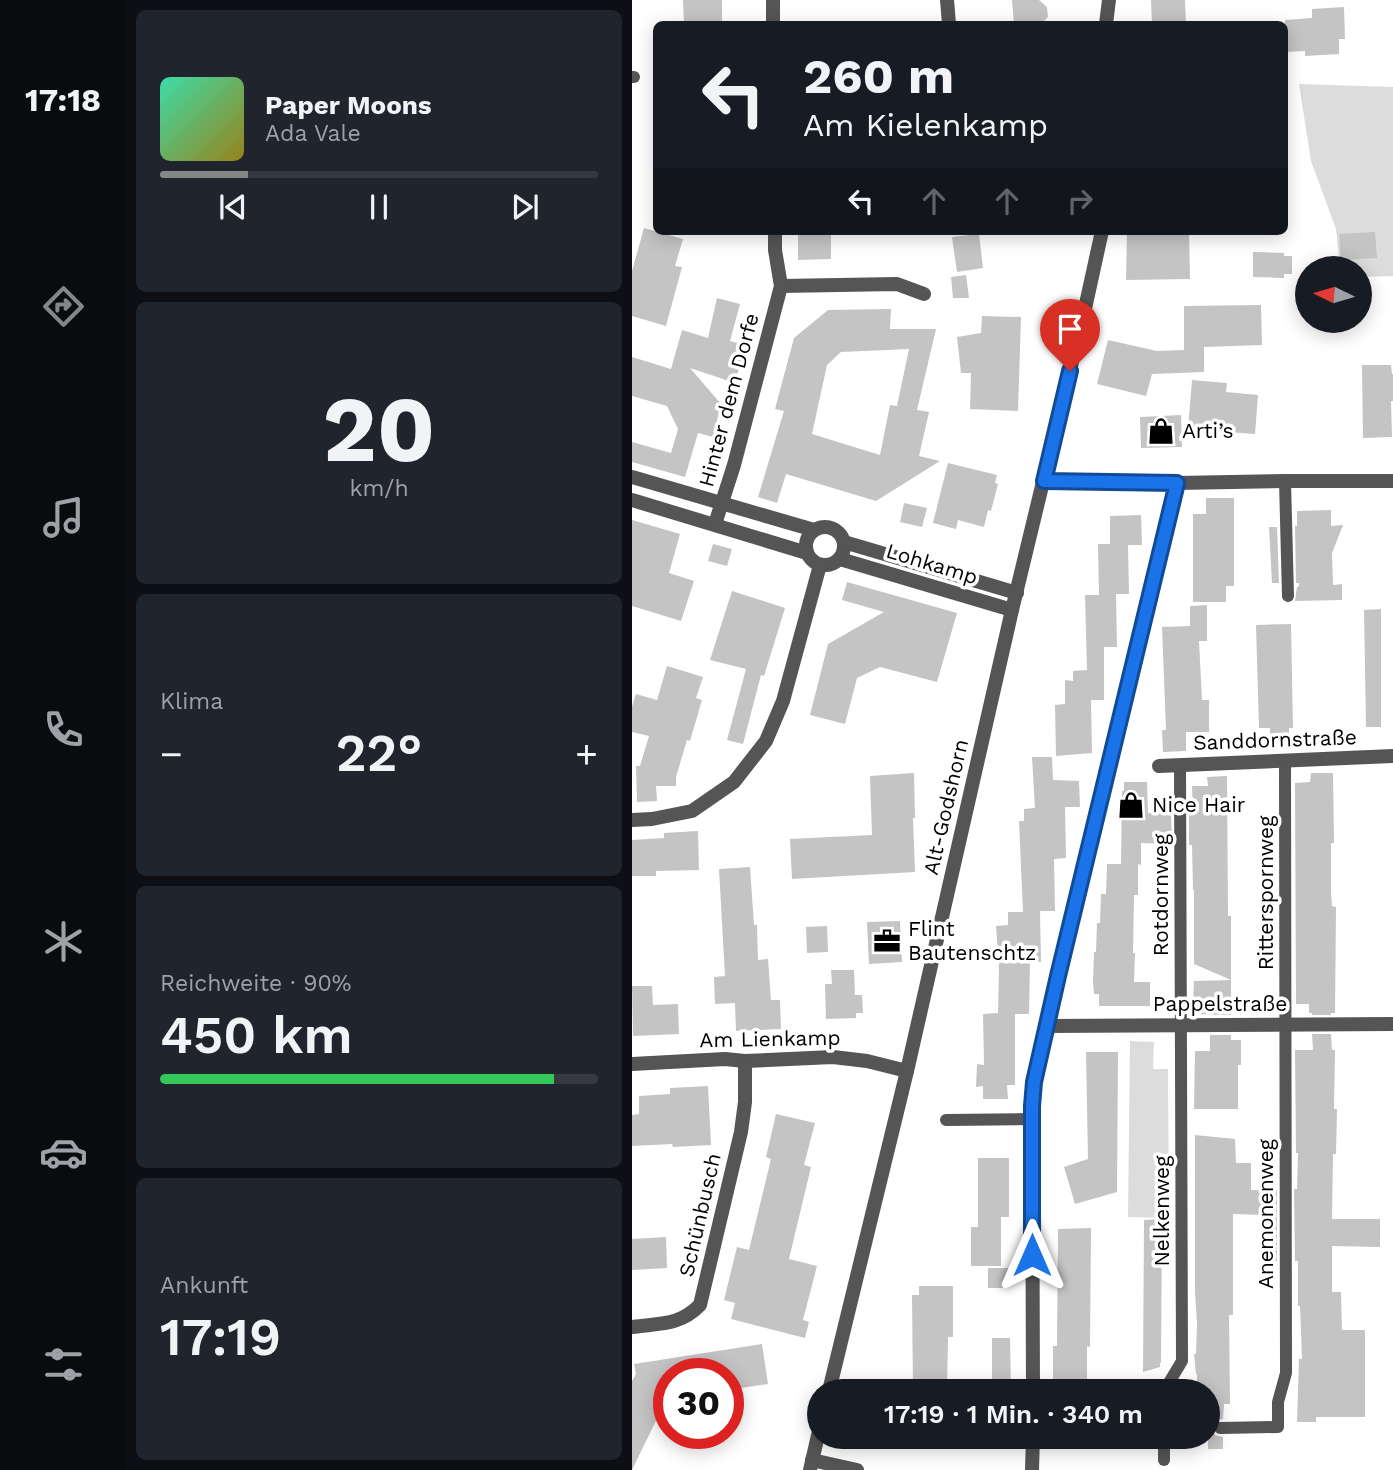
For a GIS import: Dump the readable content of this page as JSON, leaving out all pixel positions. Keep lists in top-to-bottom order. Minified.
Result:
{"streets":{"street":["Hinter dem Dorfe","Lohkamp","Sanddornstraße","Alt-Godshorn","Pappelstraße","Am Lienkamp","Schünbusch"],"lane":["Ritterspornweg","Rotdornweg","Nelkenweg","Anemonenweg"]},"crossings":[["Hinter dem Dorfe","Lohkamp"],["Lohkamp","Alt-Godshorn"],["Sanddornstraße","Ritterspornweg"],["Sanddornstraße","Rotdornweg"],["Alt-Godshorn","Am Lienkamp"],["Ritterspornweg","Pappelstraße"],["Ritterspornweg","Anemonenweg"],["Rotdornweg","Pappelstraße"],["Rotdornweg","Nelkenweg"],["Pappelstraße","Nelkenweg"],["Pappelstraße","Anemonenweg"],["Am Lienkamp","Schünbusch"]],"places":{"shop":["Arti’s","Nice Hair"],"office":["Flint Bautenschtz"]},"north":"left","page":{"tabs":"17:18","turn":["260 m","Am Kielenkamp"],"song":["Paper Moons","Ada Vale"],"tile":[["20","km/h"],"Klima",["Reichweite · 90%","450 km"],["Ankunft","17:19"]],"heat":["−","22°","+"],"limit":"30","trip":"17:19 · 1 Min. · 340 m"}}
